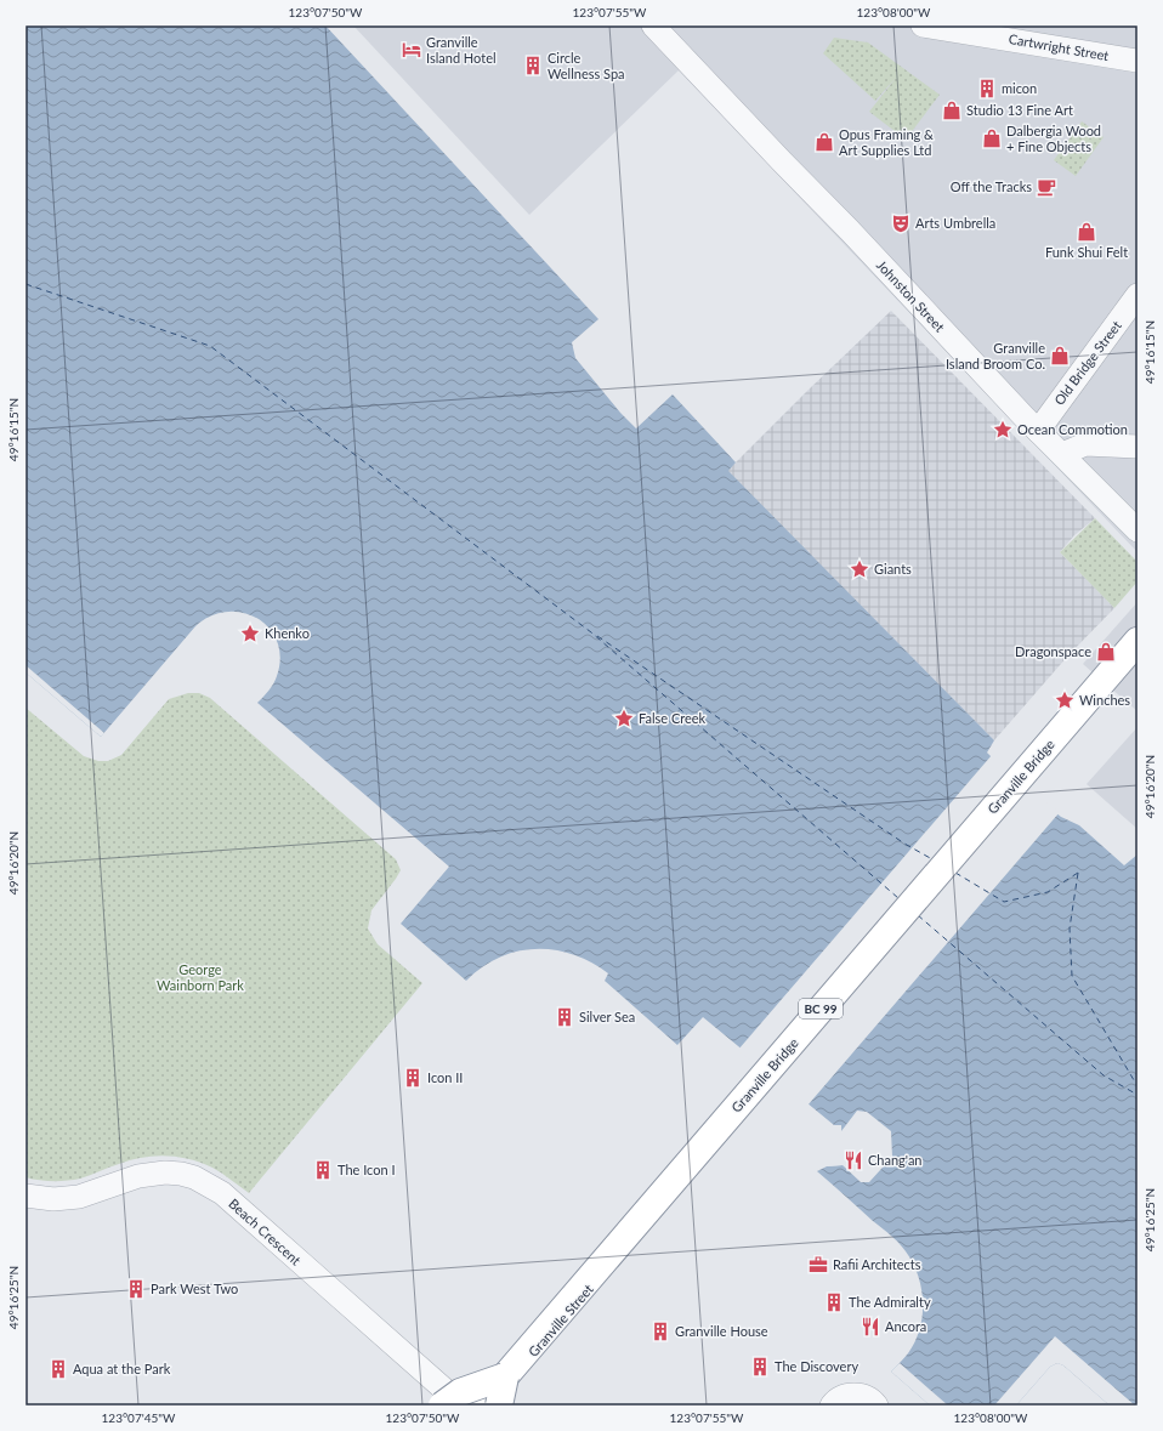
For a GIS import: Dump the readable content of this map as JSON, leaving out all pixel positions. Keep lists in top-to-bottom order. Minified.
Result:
{"streets":{"main road":["Granville Bridge","BC 99"],"street":["Cartwright Street","Johnston Street","Old Bridge Street","Beach Crescent","Granville Street"]},"crossings":[["Johnston Street","Old Bridge Street"]],"parks":["George Wainborn Park"],"places":{"hotel":["Granville Island Hotel"],"building":["Circle Wellness Spa","micon","Silver Sea","Icon II","The Icon I","Park West Two","The Admiralty","Granville House","The Discovery","Aqua at the Park"],"shop":["Studio 13 Fine Art","Dalbergia Wood + Fine Objects","Opus Framing & Art Supplies Ltd","Funk Shui Felt","Granville Island Broom Co.","Dragonspace"],"cafe":["Off the Tracks"],"theatre":["Arts Umbrella"],"place":["Ocean Commotion","Giants","Khenko","Winches","False Creek"],"restaurant":["Chang'an","Ancora"],"office":["Rafii Architects"]},"coordinates":["123°07'50\"W","123°07'55\"W","123°08'00\"W","49°16'15\"N","49°16'20\"N","49°16'25\"N","123°07'45\"W"]}
